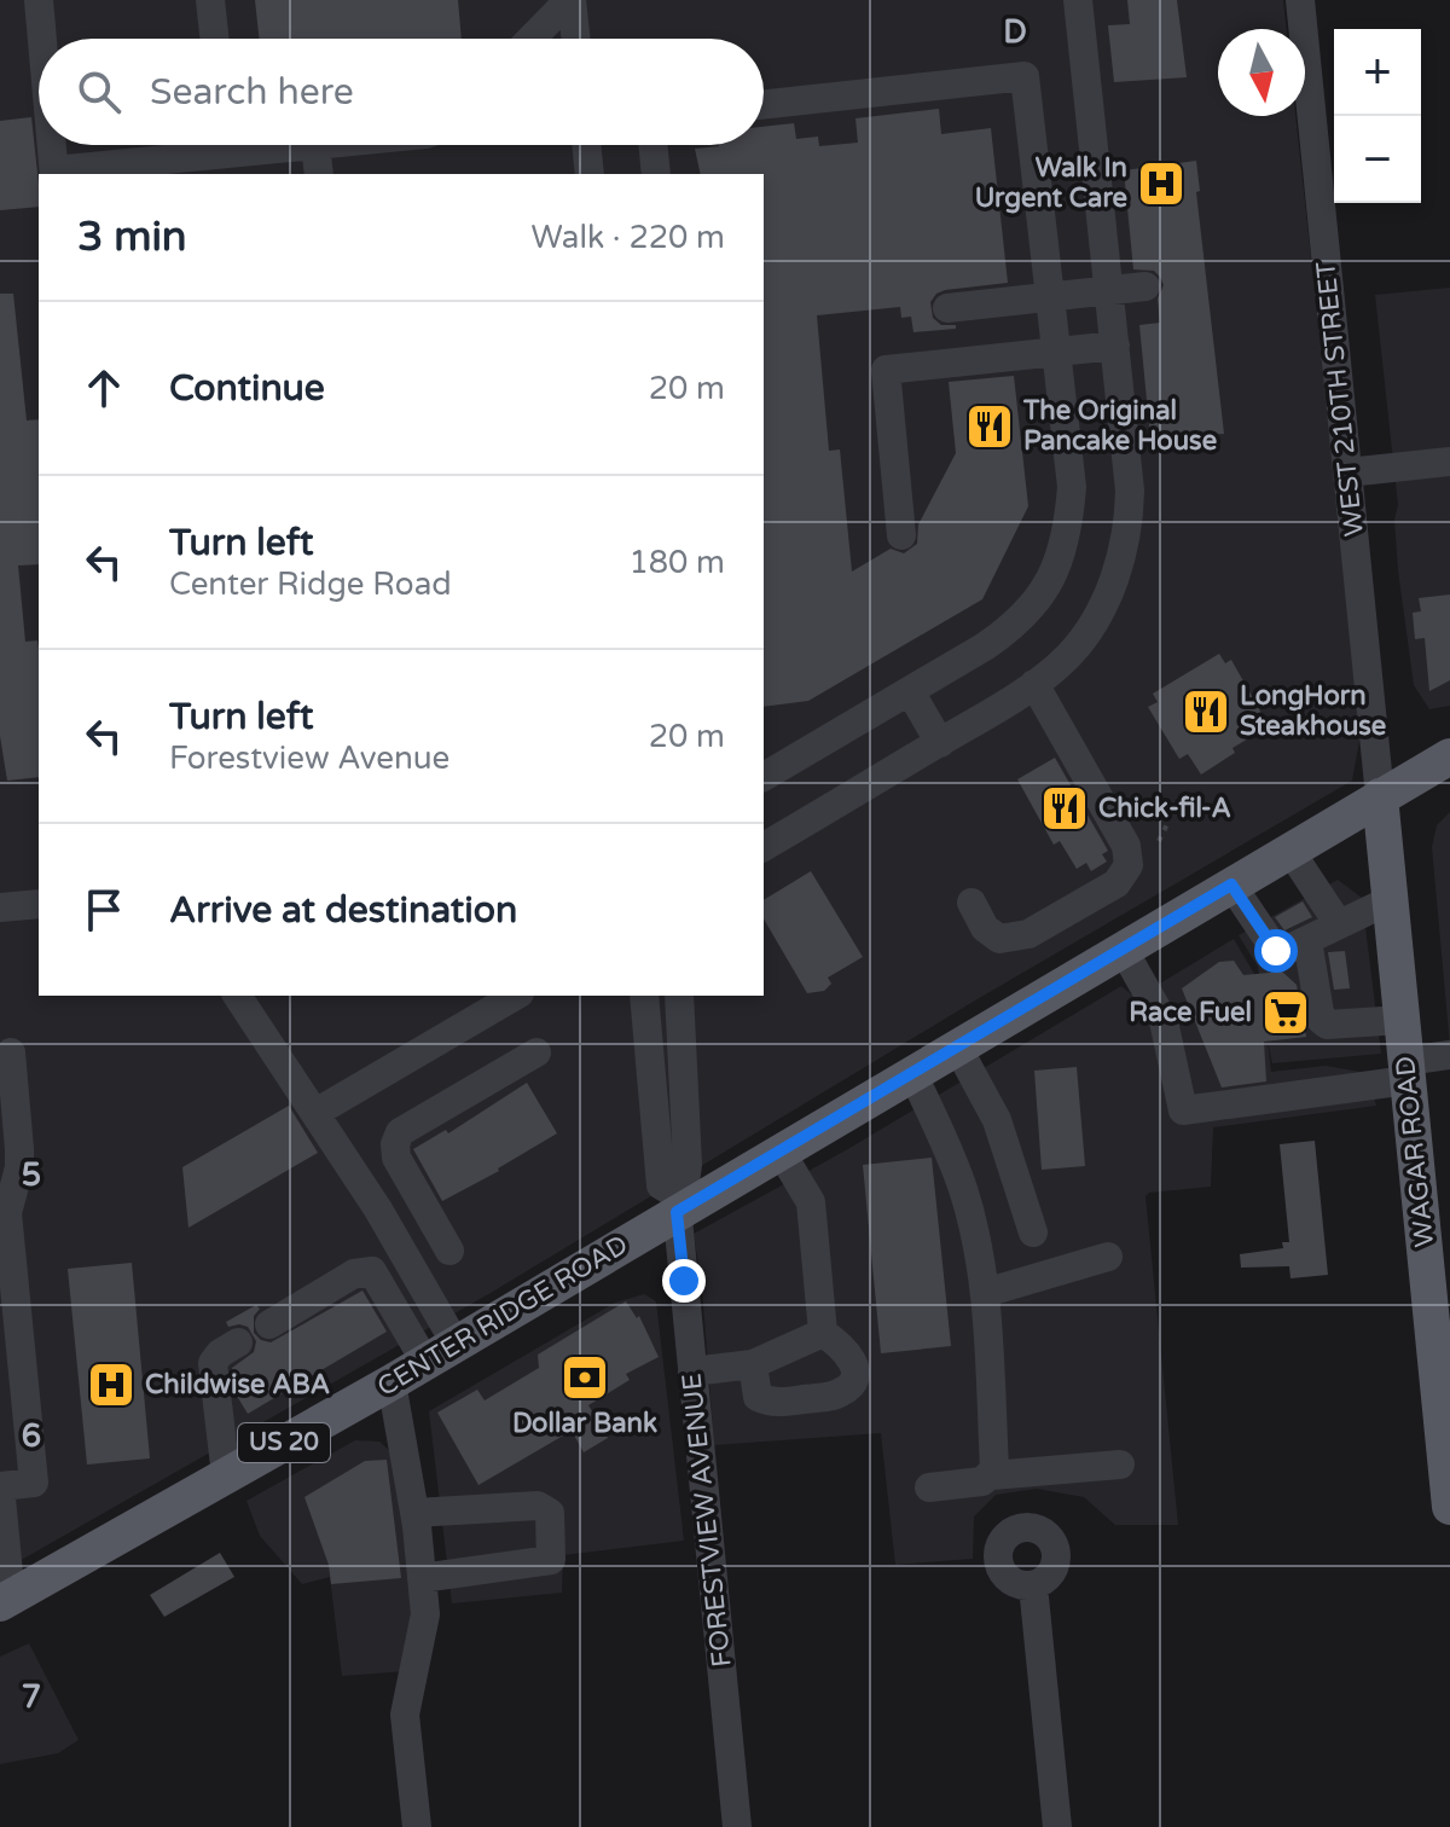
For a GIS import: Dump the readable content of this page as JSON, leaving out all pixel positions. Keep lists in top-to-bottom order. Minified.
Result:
{"streets":{"main road":["WAGAR ROAD","CENTER RIDGE ROAD","US 20"],"street":["WEST 210TH STREET","FORESTVIEW AVENUE"]},"crossings":[["WEST 210TH STREET","WAGAR ROAD"],["WEST 210TH STREET","CENTER RIDGE ROAD"],["WAGAR ROAD","CENTER RIDGE ROAD"],["CENTER RIDGE ROAD","FORESTVIEW AVENUE"]],"places":{"hospital":["Walk In Urgent Care","Childwise ABA"],"restaurant":["The Original Pancake House","LongHorn Steakhouse","Chick-fil-A"],"supermarket":["Race Fuel"],"bank":["Dollar Bank"]},"north":"bottom","page":{"map_buttons":["+","−"],"search":"Search here","heading":["3 min","Walk · 220 m"],"list":[["Continue","20 m"],["Turn left","Center Ridge Road","180 m"],["Turn left","Forestview Avenue","20 m"],"Arrive at destination"]},"grid":{"columns":["D"],"rows":["5","6","7"]}}
